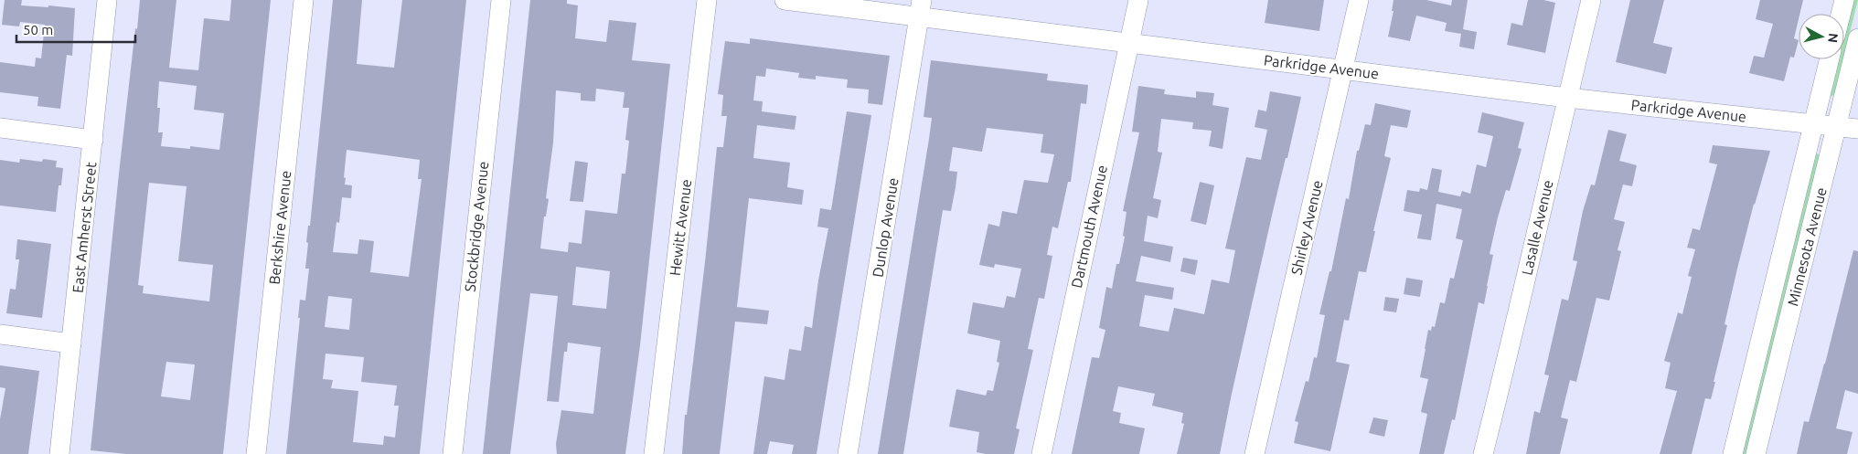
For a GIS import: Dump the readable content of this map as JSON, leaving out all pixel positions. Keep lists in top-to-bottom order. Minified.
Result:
{"streets":{"street":["Parkridge Avenue","Stockbridge Avenue","Dartmouth Avenue","East Amherst Street","Berkshire Avenue","Hewitt Avenue","Dunlop Avenue","Shirley Avenue","Lasalle Avenue","Minnesota Avenue"]},"crossings":[["Parkridge Avenue","Dartmouth Avenue"],["Parkridge Avenue","Dunlop Avenue"],["Parkridge Avenue","Shirley Avenue"],["Parkridge Avenue","Lasalle Avenue"],["Parkridge Avenue","Minnesota Avenue"]],"scale_bar":"50 m","north":"right"}
